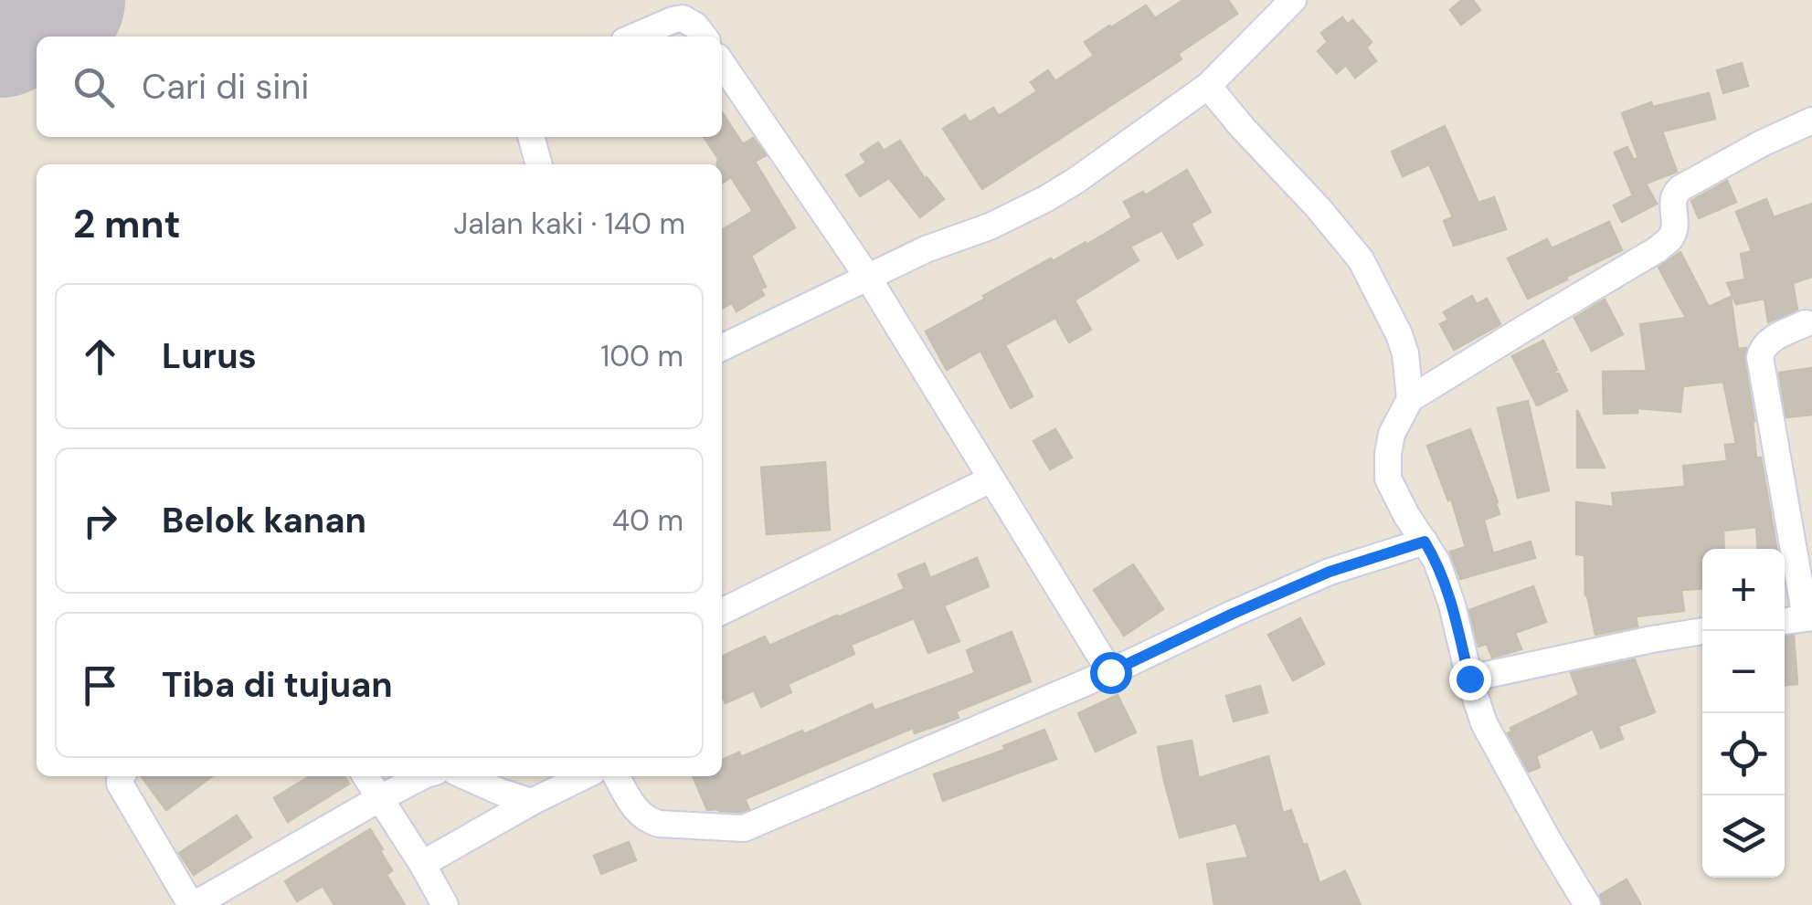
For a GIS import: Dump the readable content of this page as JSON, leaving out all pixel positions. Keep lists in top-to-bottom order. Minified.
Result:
{"page":{"search":"Cari di sini","heading":["2 mnt","Jalan kaki · 140 m"],"list":[["Lurus","100 m"],["Belok kanan","40 m"],"Tiba di tujuan"],"map_buttons":["+","−"]}}
